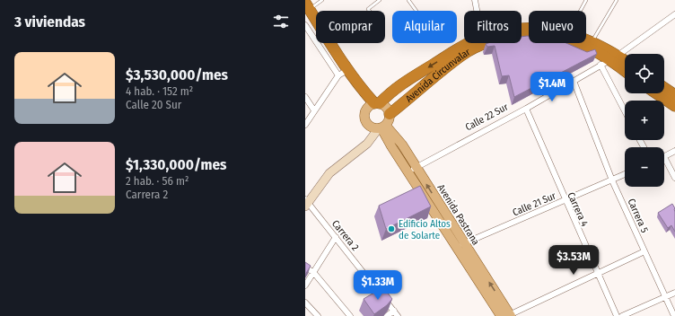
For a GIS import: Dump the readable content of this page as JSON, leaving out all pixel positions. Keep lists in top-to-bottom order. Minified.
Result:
{"streets":{"highway":["Avenida Circunvalar"],"main road":["Avenida Pastrana"],"street":["Calle 22 Sur","Calle 21 Sur","Carrera 4","Carrera 5","Carrera 2"]},"crossings":[["Avenida Circunvalar","Calle 22 Sur"],["Avenida Circunvalar","Avenida Pastrana"],["Calle 22 Sur","Carrera 4"],["Calle 22 Sur","Avenida Pastrana"],["Calle 22 Sur","Carrera 5"],["Calle 21 Sur","Carrera 4"],["Calle 21 Sur","Avenida Pastrana"],["Calle 21 Sur","Carrera 5"]],"places":["Edificio Altos de Solarte"],"page":{"heading":"3 viviendas","chip":["Comprar","Alquilar","Filtros","Nuevo"],"list":[{"name":"$3,530,000/mes","note":"4 hab. · 152 m² · Calle 20 Sur"},{"name":"$1,330,000/mes","note":"2 hab. · 56 m² · Carrera 2"}],"map_buttons":["+","−"],"price":["$1.4M","$3.53M","$1.33M"]}}
